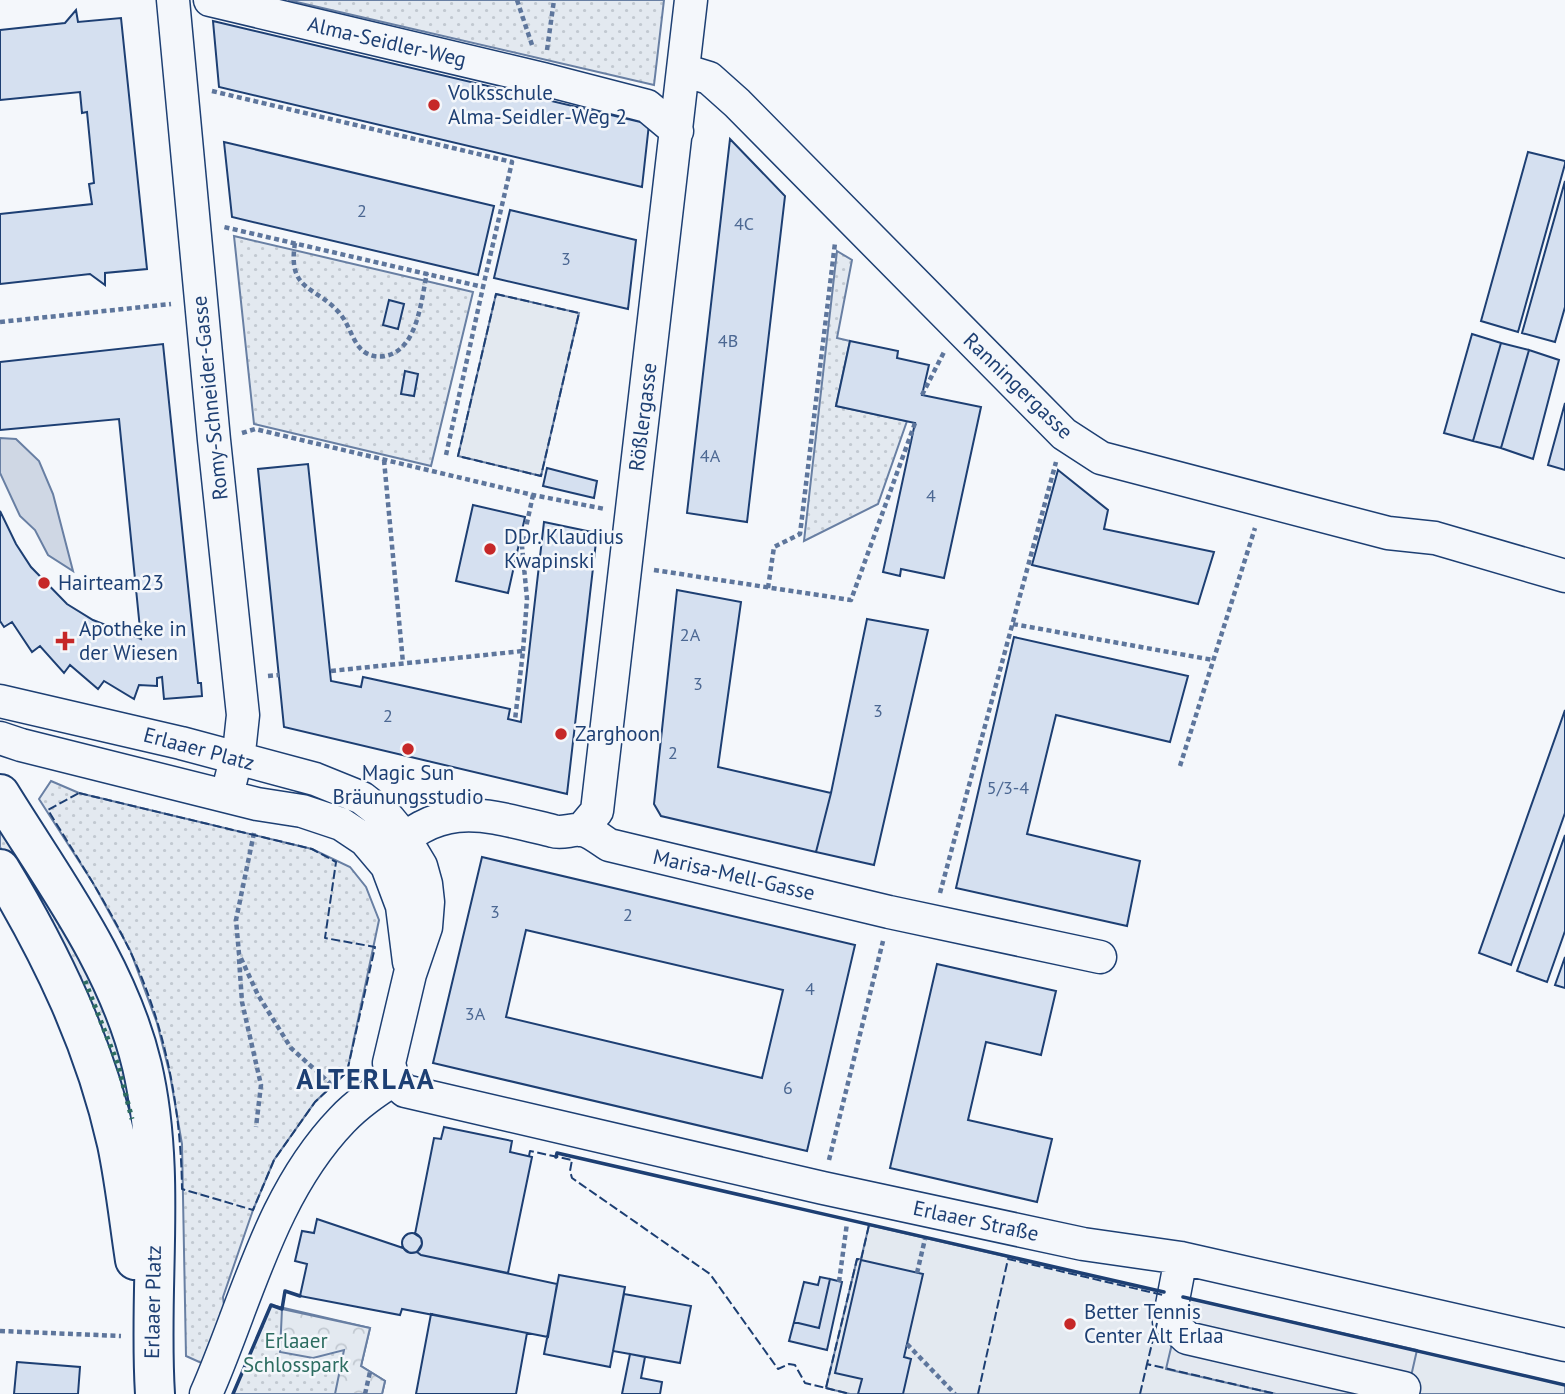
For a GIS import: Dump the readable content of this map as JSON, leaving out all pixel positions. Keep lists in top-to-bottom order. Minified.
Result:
{"streets":{"main road":["Erlaaer Platz"],"street":["Alma-Seidler-Weg","Ranningergasse","Romy-Schneider-Gasse","Rößlergasse","Marisa-Mell-Gasse","Erlaaer Straße"]},"crossings":[["Alma-Seidler-Weg","Rößlergasse"],["Ranningergasse","Rößlergasse"],["Romy-Schneider-Gasse","Erlaaer Platz"],["Rößlergasse","Marisa-Mell-Gasse"],["Erlaaer Platz","Marisa-Mell-Gasse"],["Erlaaer Platz","Erlaaer Straße"]],"districts":["ALTERLAA"],"parks":["Erlaaer Schlosspark"],"places":{"other":["Volksschule Alma-Seidler-Weg 2","DDr. Klaudius Kwapinski","Hairteam23","Zarghoon","Magic Sun Bräunungsstudio","Better Tennis Center Alt Erlaa"],"health":["Apotheke in der Wiesen"]},"house_numbers":["2","4C","3","4B","4A","4","2A","3","3","2","2","5/3-4","3","2","4","3A","6"]}
